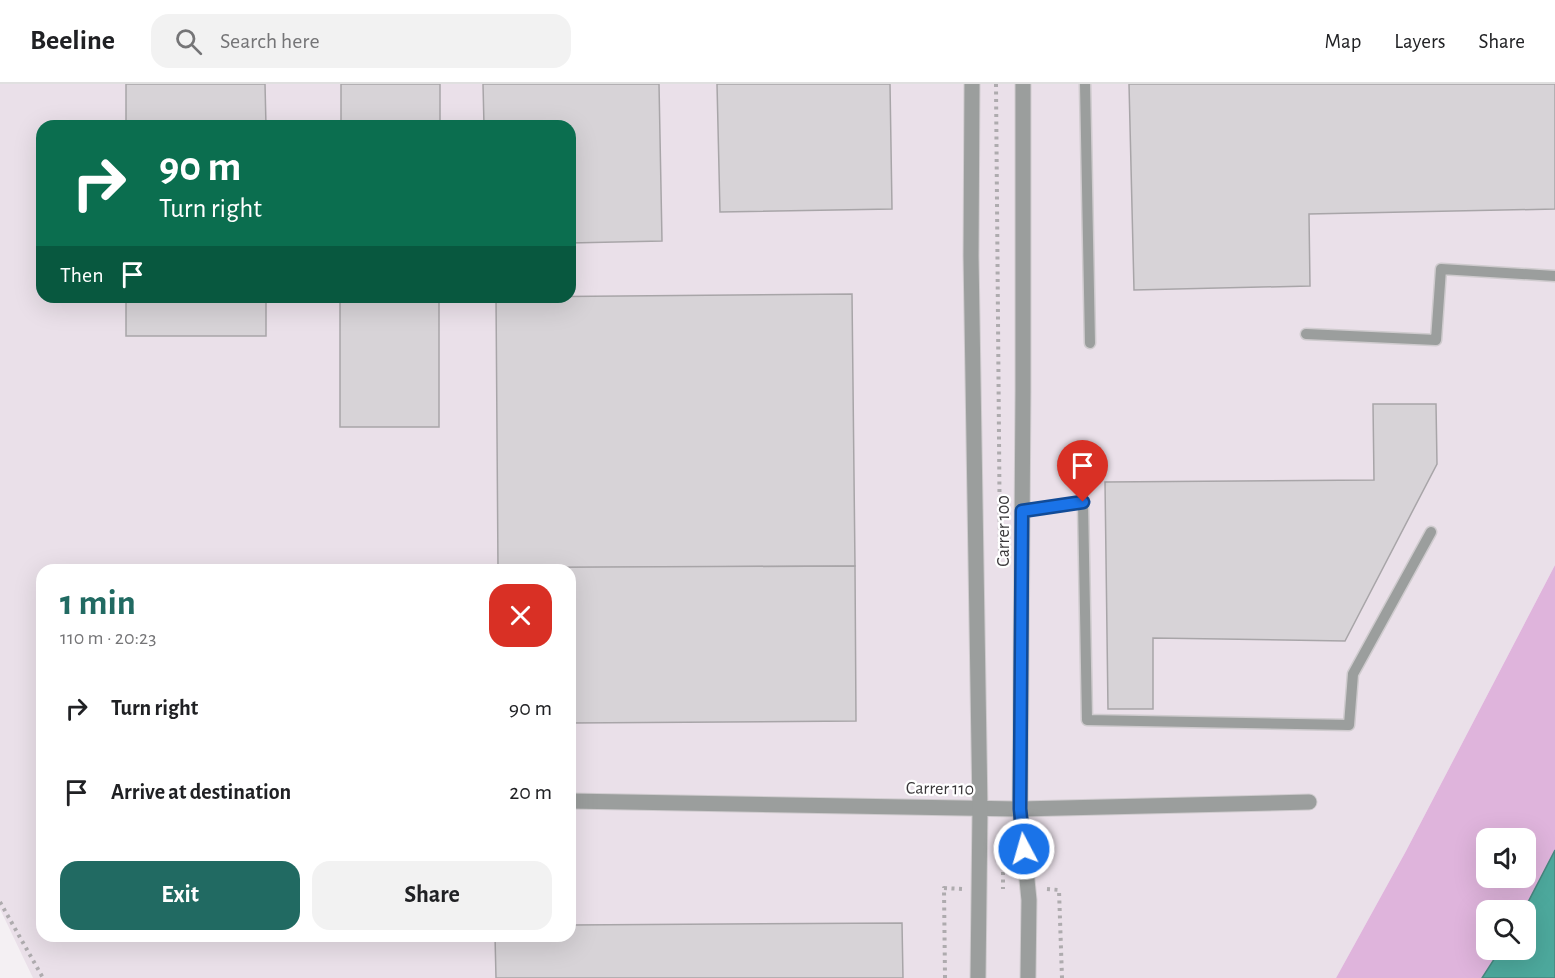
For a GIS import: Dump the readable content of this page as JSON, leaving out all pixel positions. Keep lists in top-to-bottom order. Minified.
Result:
{"streets":{"street":["Carrer 100","Carrer 110"]},"crossings":[["Carrer 100","Carrer 110"]],"page":{"header":"Beeline","search":"Search here","nav":["Map","Layers","Share"],"turn":["90 m","Turn right"],"then":"Then","heading":["1 min","110 m · 20:23"],"list":[{"name":"Turn right","value":"90 m"},{"name":"Arrive at destination","value":"20 m"}],"buttons":["Exit","Share"]}}
